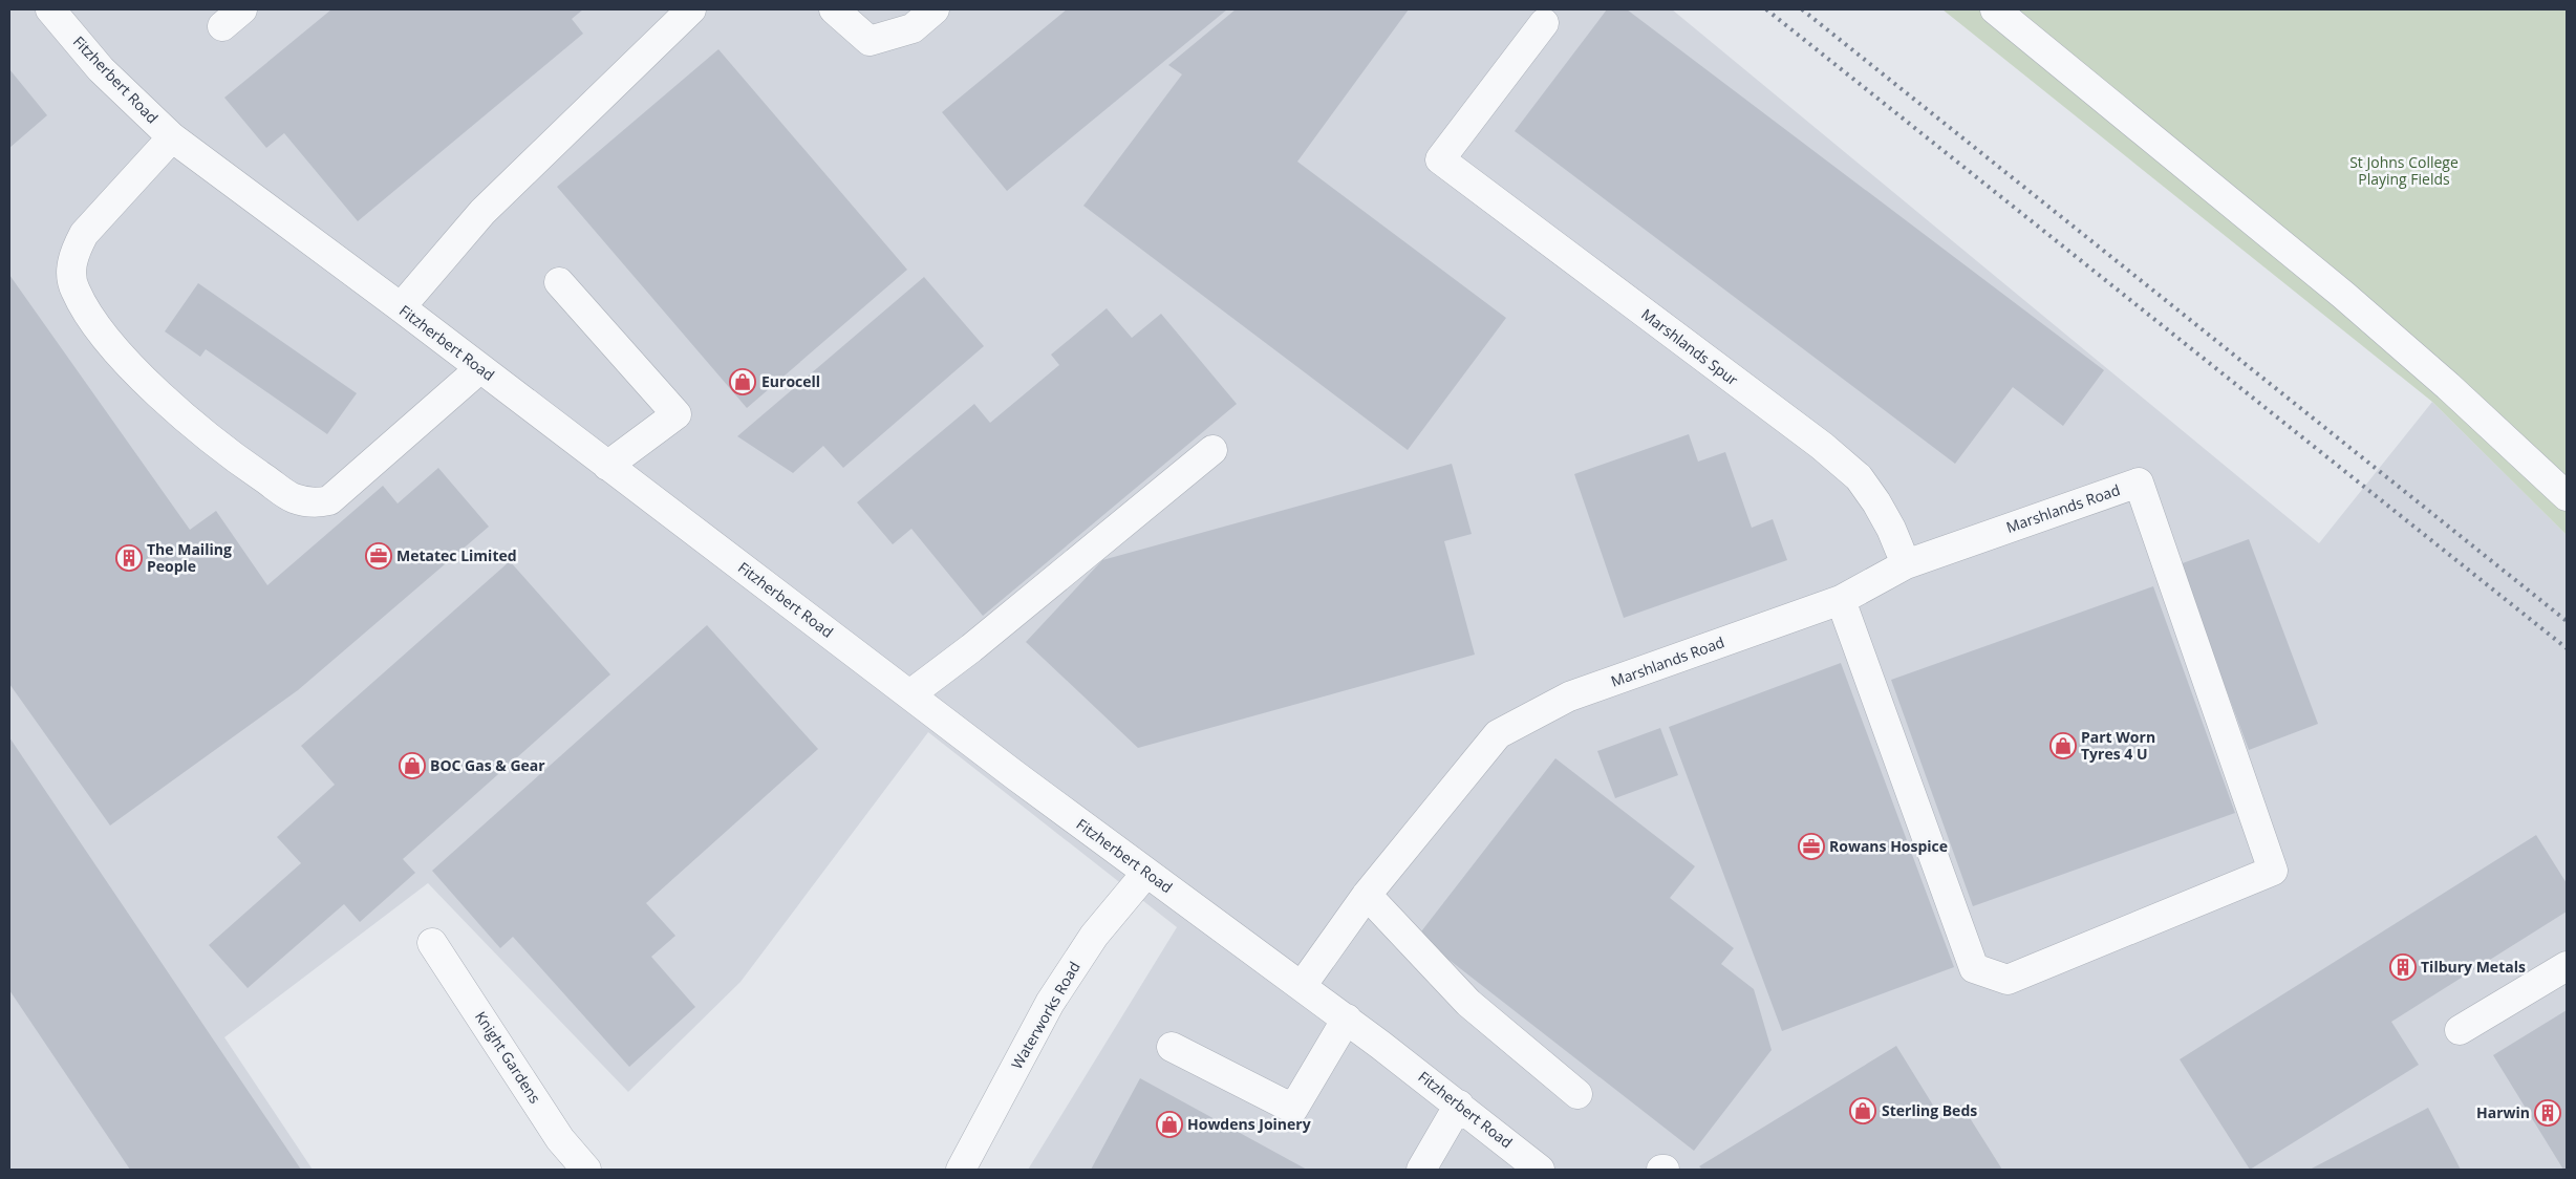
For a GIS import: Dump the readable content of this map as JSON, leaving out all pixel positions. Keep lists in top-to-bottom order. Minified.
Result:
{"streets":{"street":["Fitzherbert Road","Marshlands Spur","Marshlands Road","Waterworks Road","Knight Gardens"]},"crossings":[["Fitzherbert Road","Marshlands Road"],["Fitzherbert Road","Waterworks Road"],["Marshlands Spur","Marshlands Road"]],"parks":["St Johns College Playing Fields"],"places":{"shop":["Eurocell","Part Worn Tyres 4 U","BOC Gas & Gear","Sterling Beds","Howdens Joinery"],"office":["Metatec Limited","Rowans Hospice"],"building":["The Mailing People","Tilbury Metals","Harwin"]}}
